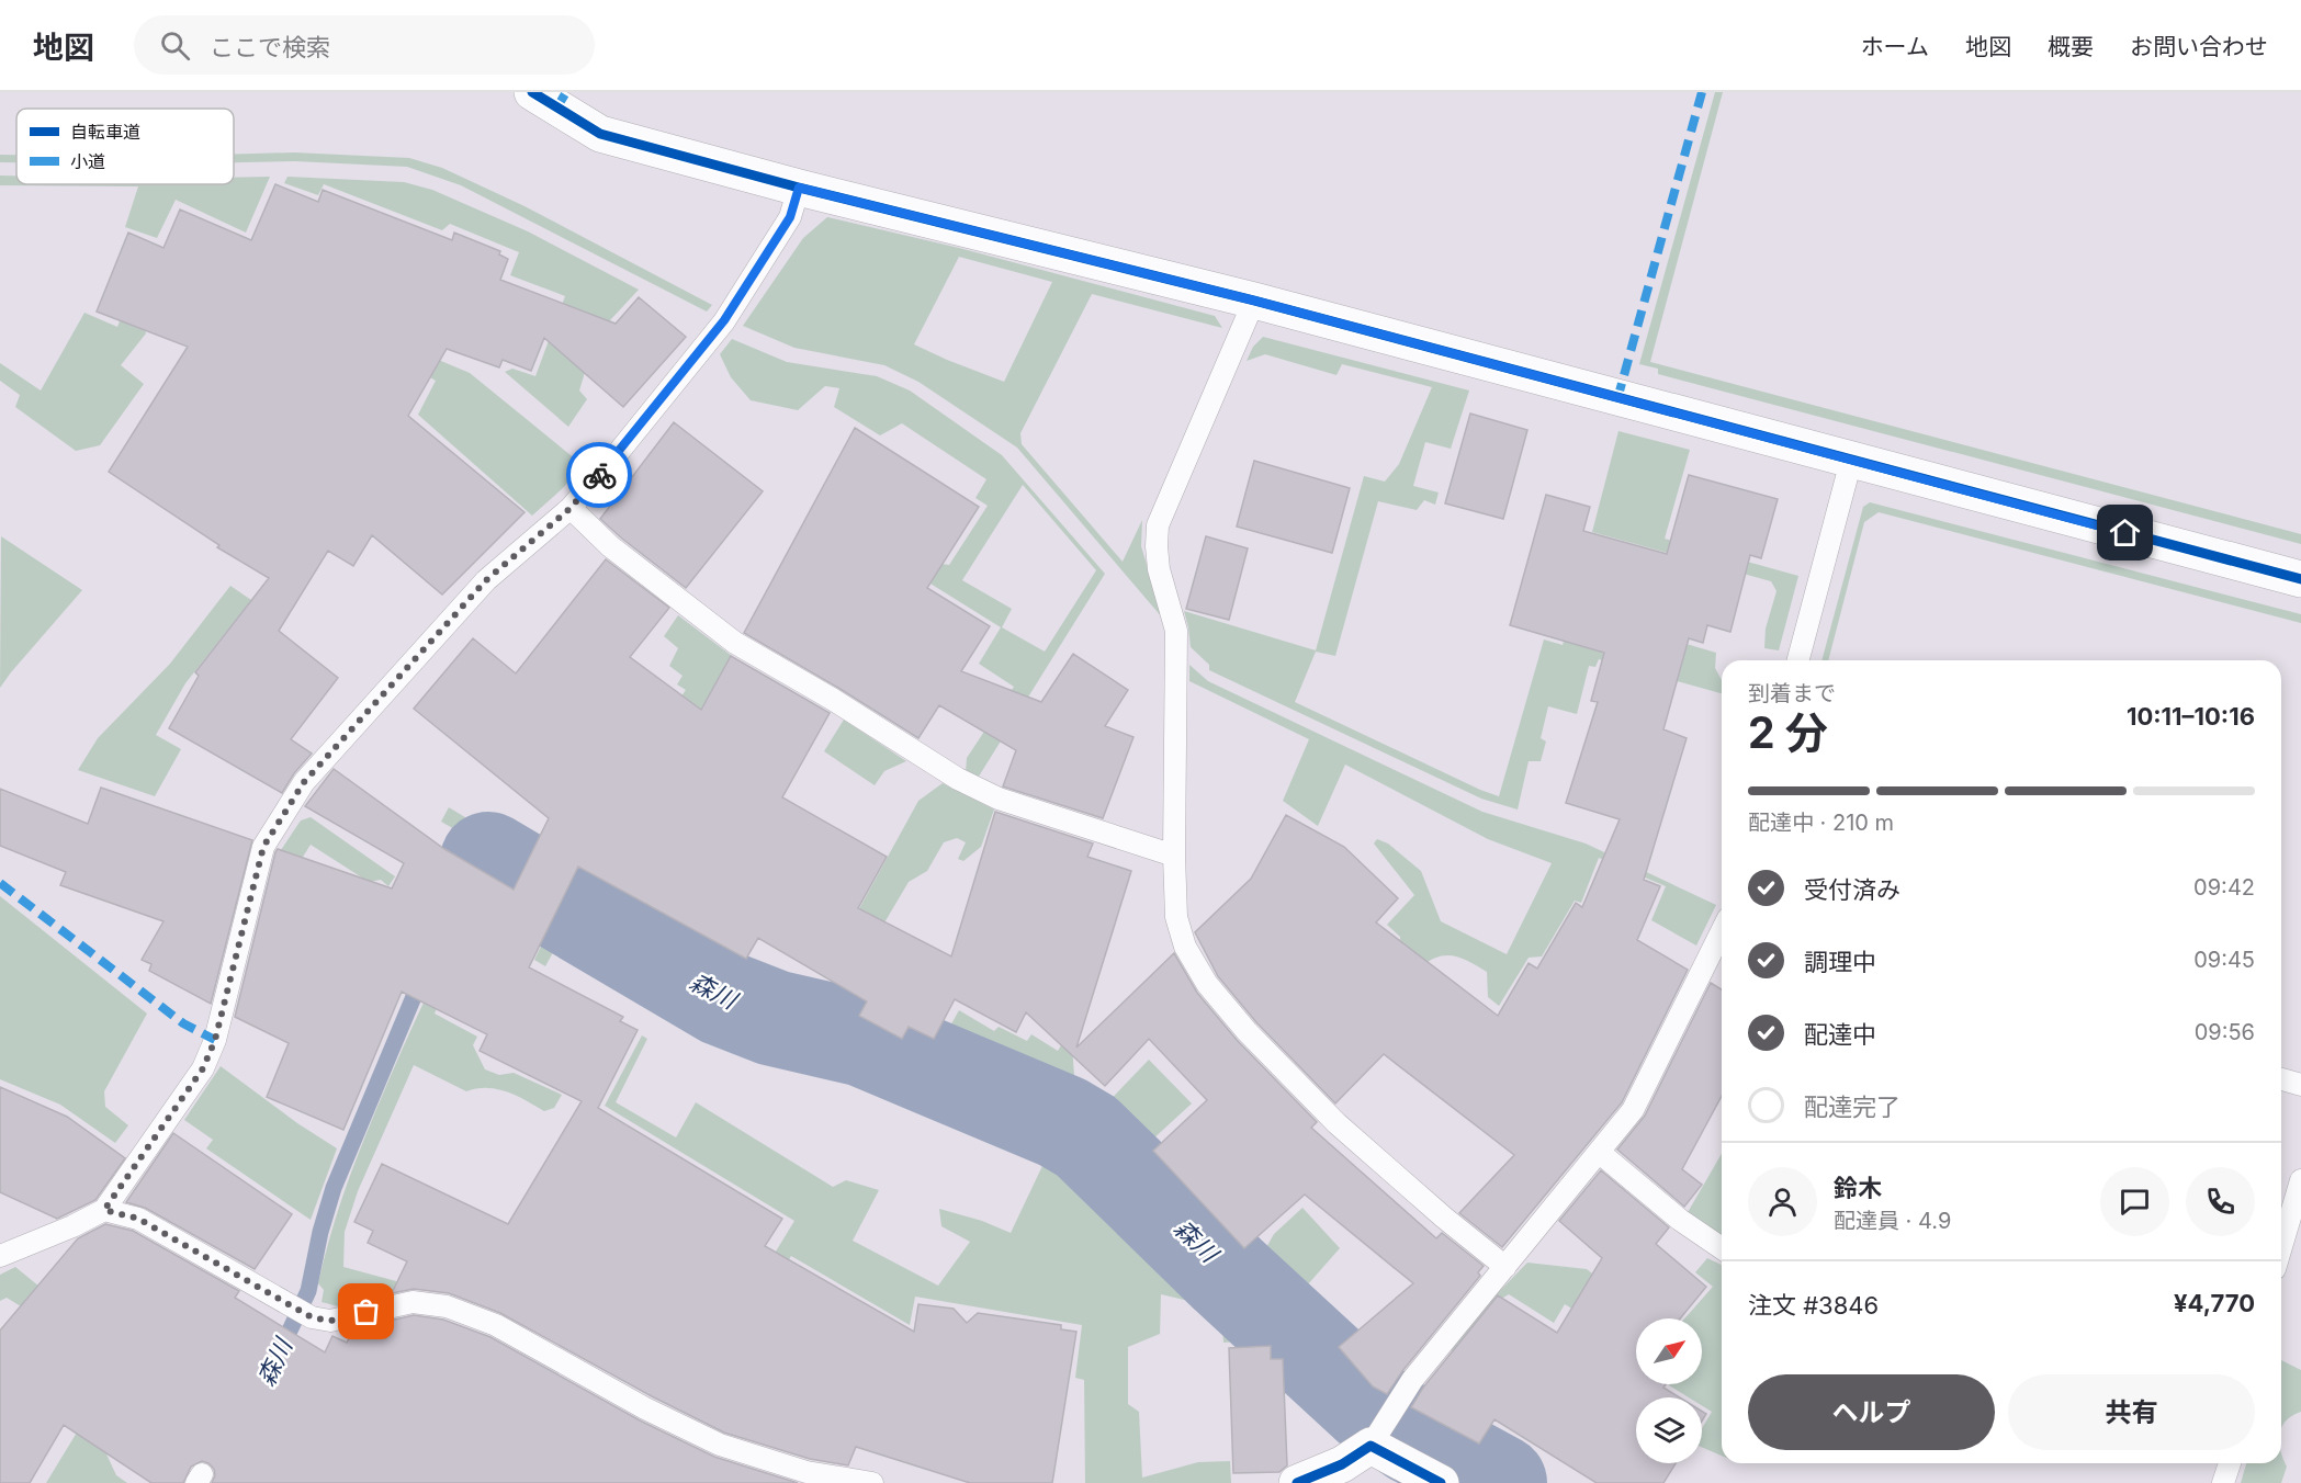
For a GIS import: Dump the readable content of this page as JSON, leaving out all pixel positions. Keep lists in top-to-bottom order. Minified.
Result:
{"water":["森川"],"legend":["自転車道","小道"],"north":"top right","page":{"header":"地図","search":"ここで検索","nav":["ホーム","地図","概要","お問い合わせ"],"heading":["2 分","到着まで","10:11–10:16"],"panel":["鈴木","配達員 · 4.9","注文 #3846","¥4,770"],"bar":"配達中 · 210 m","list":[["受付済み","09:42"],["調理中","09:45"],["配達中","09:56"],"配達完了"],"buttons":["ヘルプ","共有"]}}
